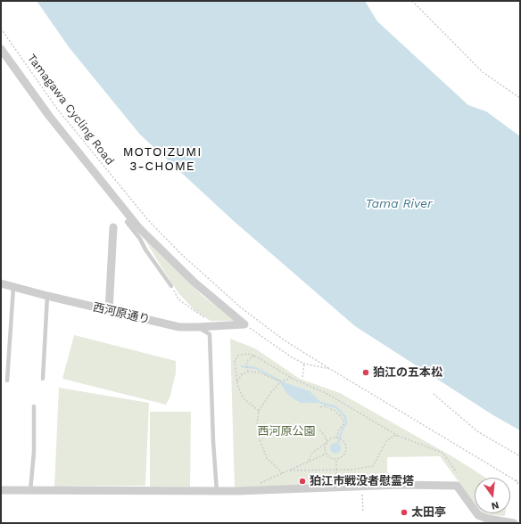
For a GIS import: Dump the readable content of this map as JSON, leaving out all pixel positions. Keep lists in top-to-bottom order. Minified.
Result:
{"streets":{"street":["西河原通り"],"path":["Tamagawa Cycling Road"]},"districts":["MOTOIZUMI 3-CHOME"],"water":["Tama River"],"parks":["西河原公園"],"places":["狛江の五本松","狛江市戦没者慰霊塔","太田亭"],"north":"bottom"}
